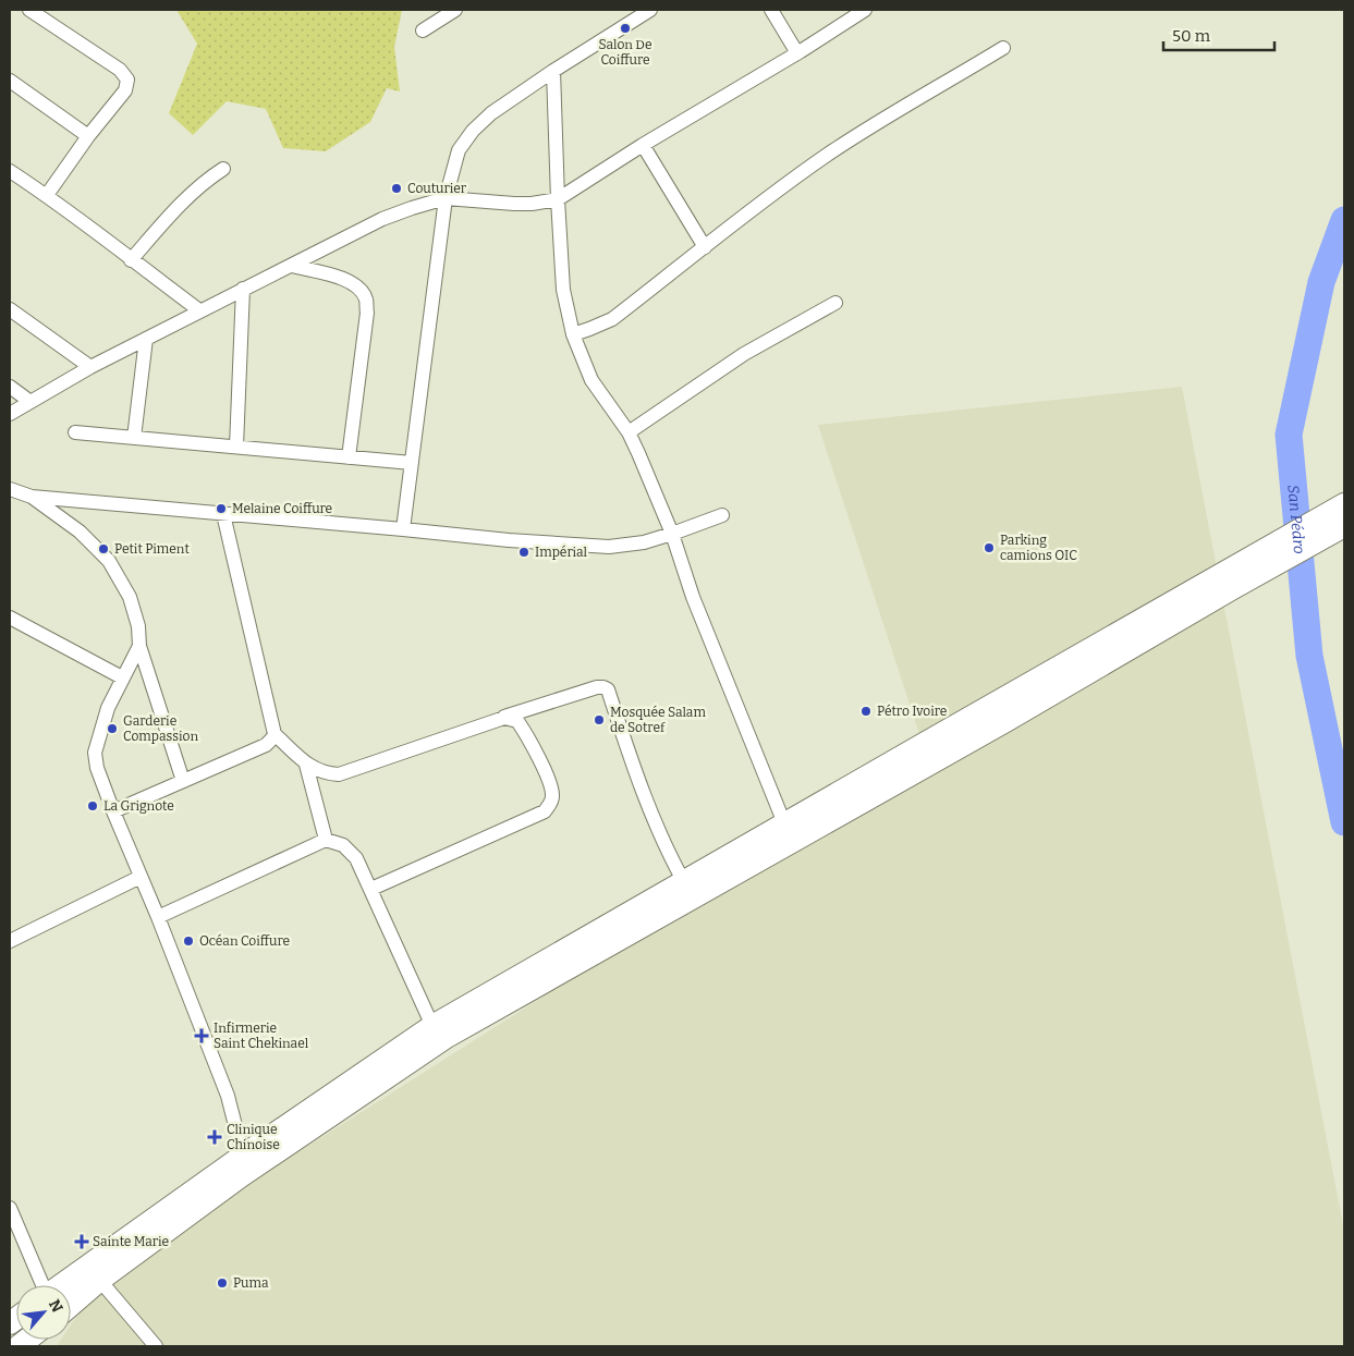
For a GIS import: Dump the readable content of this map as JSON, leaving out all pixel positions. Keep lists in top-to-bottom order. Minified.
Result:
{"water":["San Pédro"],"places":{"other":["Salon De Coiffure","Couturier","Melaine Coiffure","Parking camions OIC","Petit Piment","Impérial","Pétro Ivoire","Mosquée Salam de Sotref","Garderie Compassion","La Grignote","Océan Coiffure","Puma"],"health":["Infirmerie Saint Chekinael","Clinique Chinoise","Sainte Marie"]},"scale_bar":"50 m","north":"top right"}
